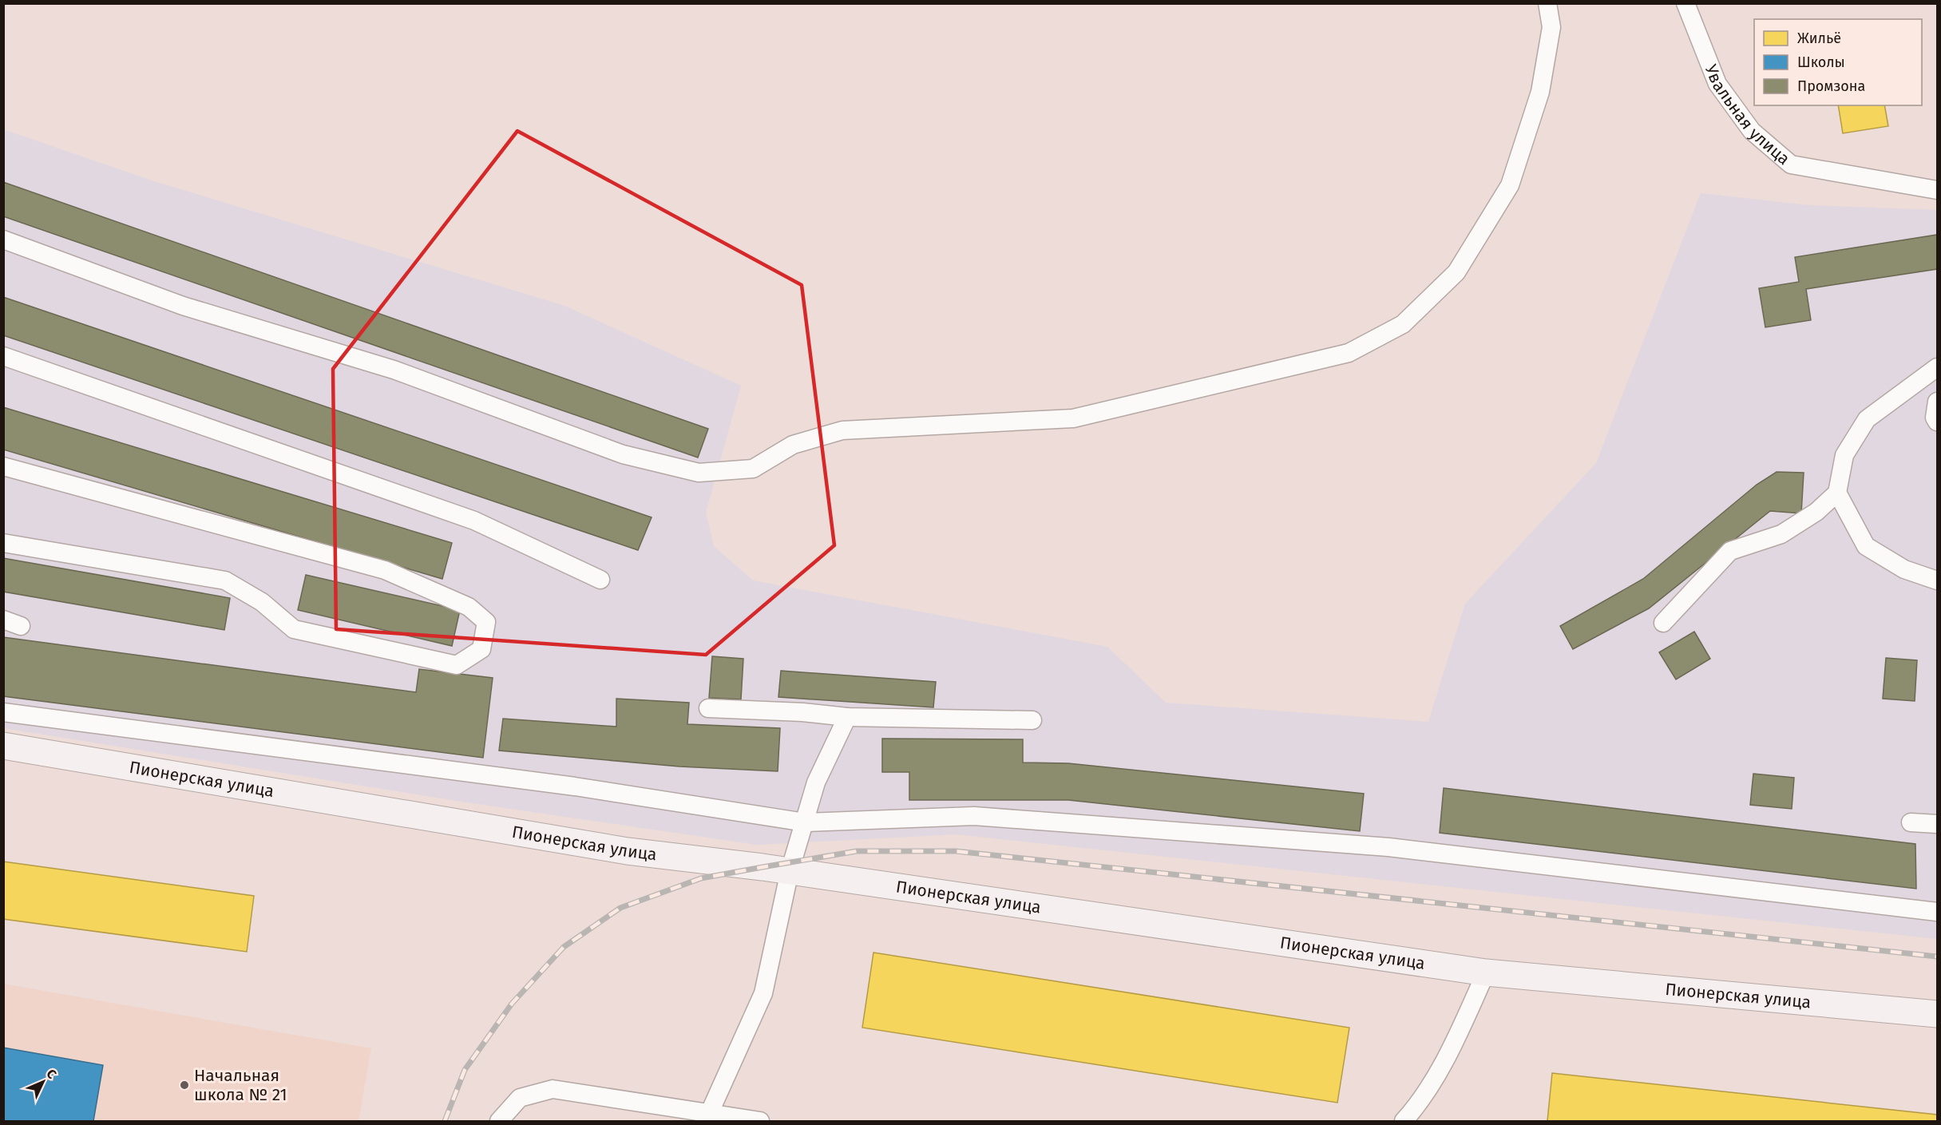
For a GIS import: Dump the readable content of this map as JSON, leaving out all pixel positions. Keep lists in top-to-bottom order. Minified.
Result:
{"streets":{"main road":["Пионерская улица"],"lane":["Увальная улица"]},"places":["Начальная школа № 21"],"legend":["Жильё","Школы","Промзона"],"north":"top right"}
